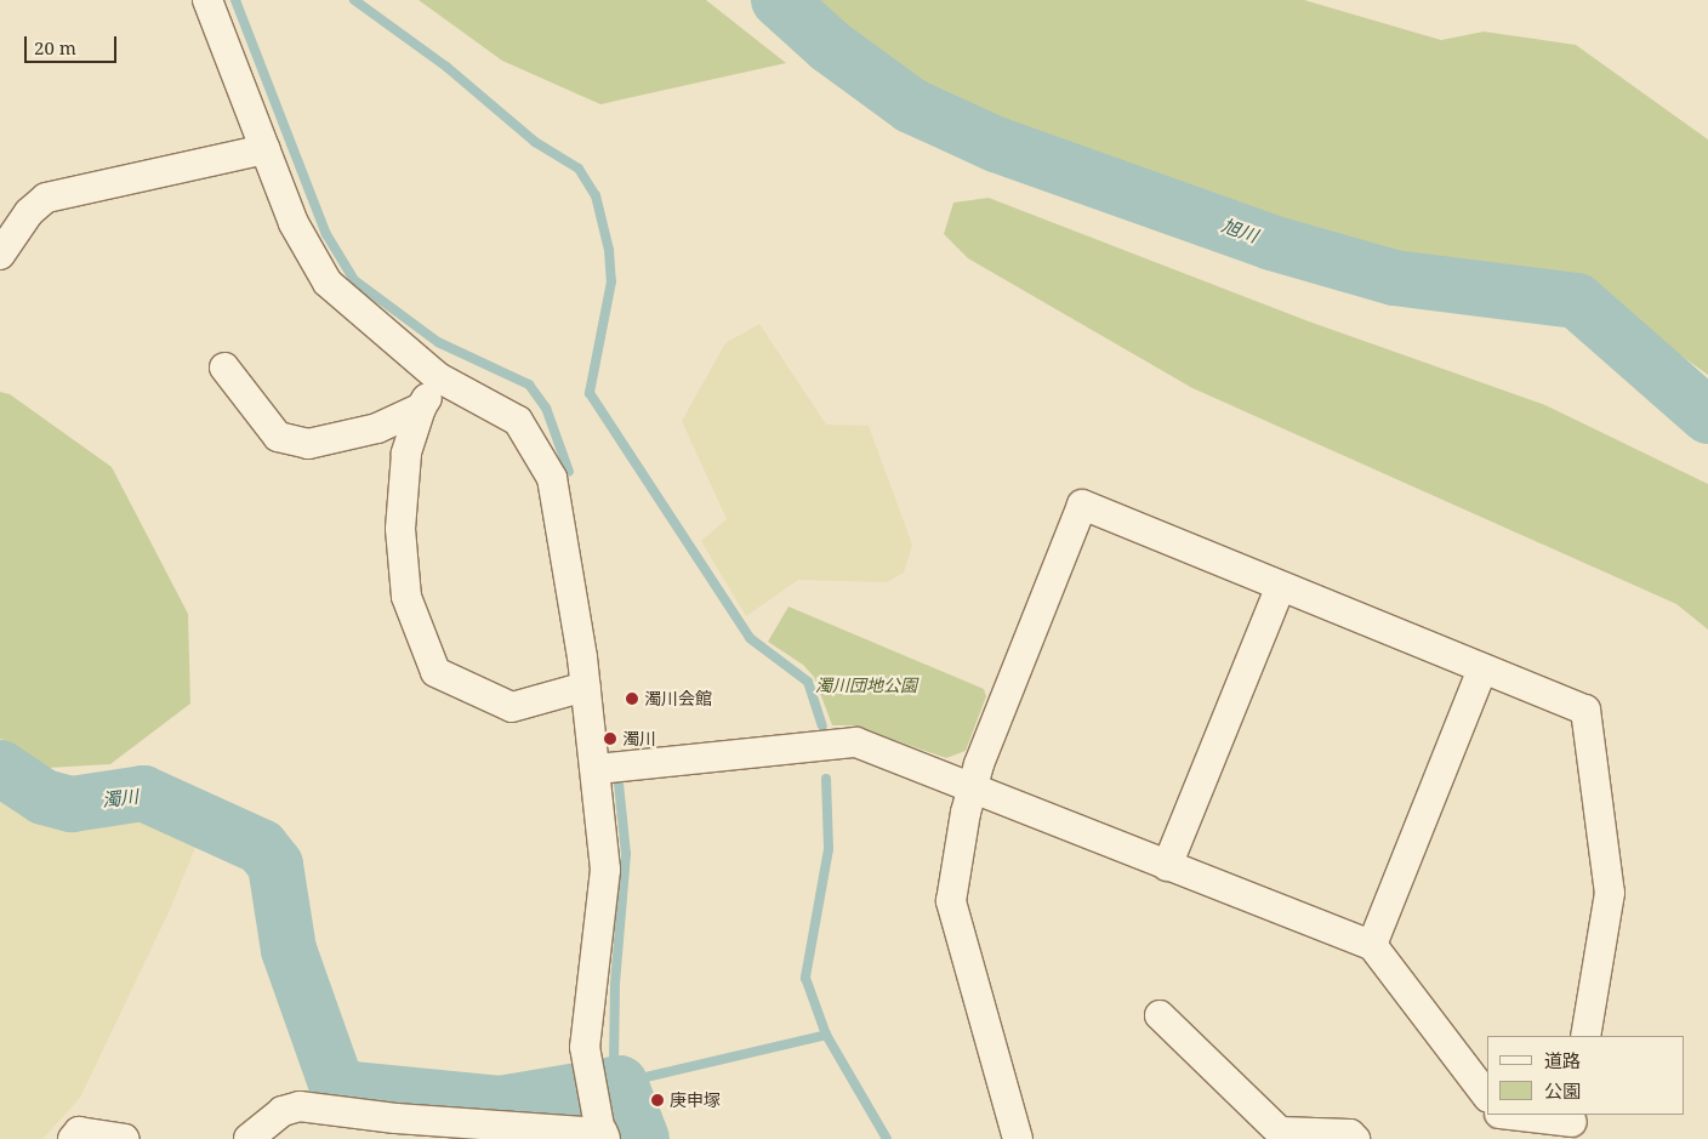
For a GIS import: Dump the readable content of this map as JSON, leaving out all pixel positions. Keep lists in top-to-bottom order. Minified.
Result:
{"water":["旭川","濁川"],"parks":["濁川団地公園"],"places":["濁川会館","濁川","庚申塚"],"legend":["道路","公園"],"scale_bar":"20 m"}
